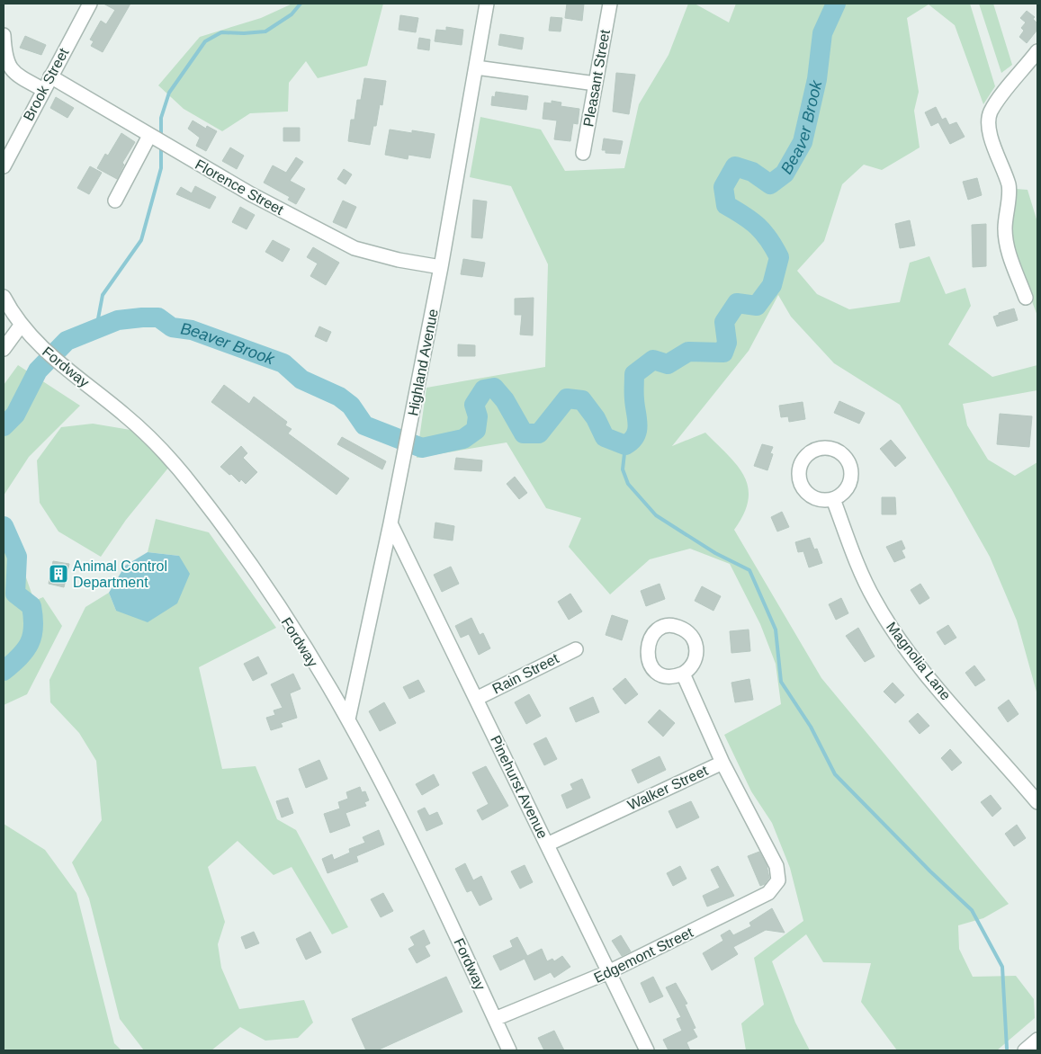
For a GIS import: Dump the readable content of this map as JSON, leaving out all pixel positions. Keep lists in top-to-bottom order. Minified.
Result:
{"streets":{"street":["Pleasant Street","Brook Street","Florence Street","Highland Avenue","Fordway","Magnolia Lane","Rain Street","Pinehurst Avenue","Walker Street","Edgemont Street"]},"crossings":[["Brook Street","Florence Street"],["Florence Street","Highland Avenue"],["Highland Avenue","Fordway"],["Highland Avenue","Pinehurst Avenue"],["Fordway","Edgemont Street"],["Rain Street","Pinehurst Avenue"],["Pinehurst Avenue","Walker Street"],["Pinehurst Avenue","Edgemont Street"],["Walker Street","Edgemont Street"]],"water":["Beaver Brook"],"places":{"building":["Animal Control Department"]}}
